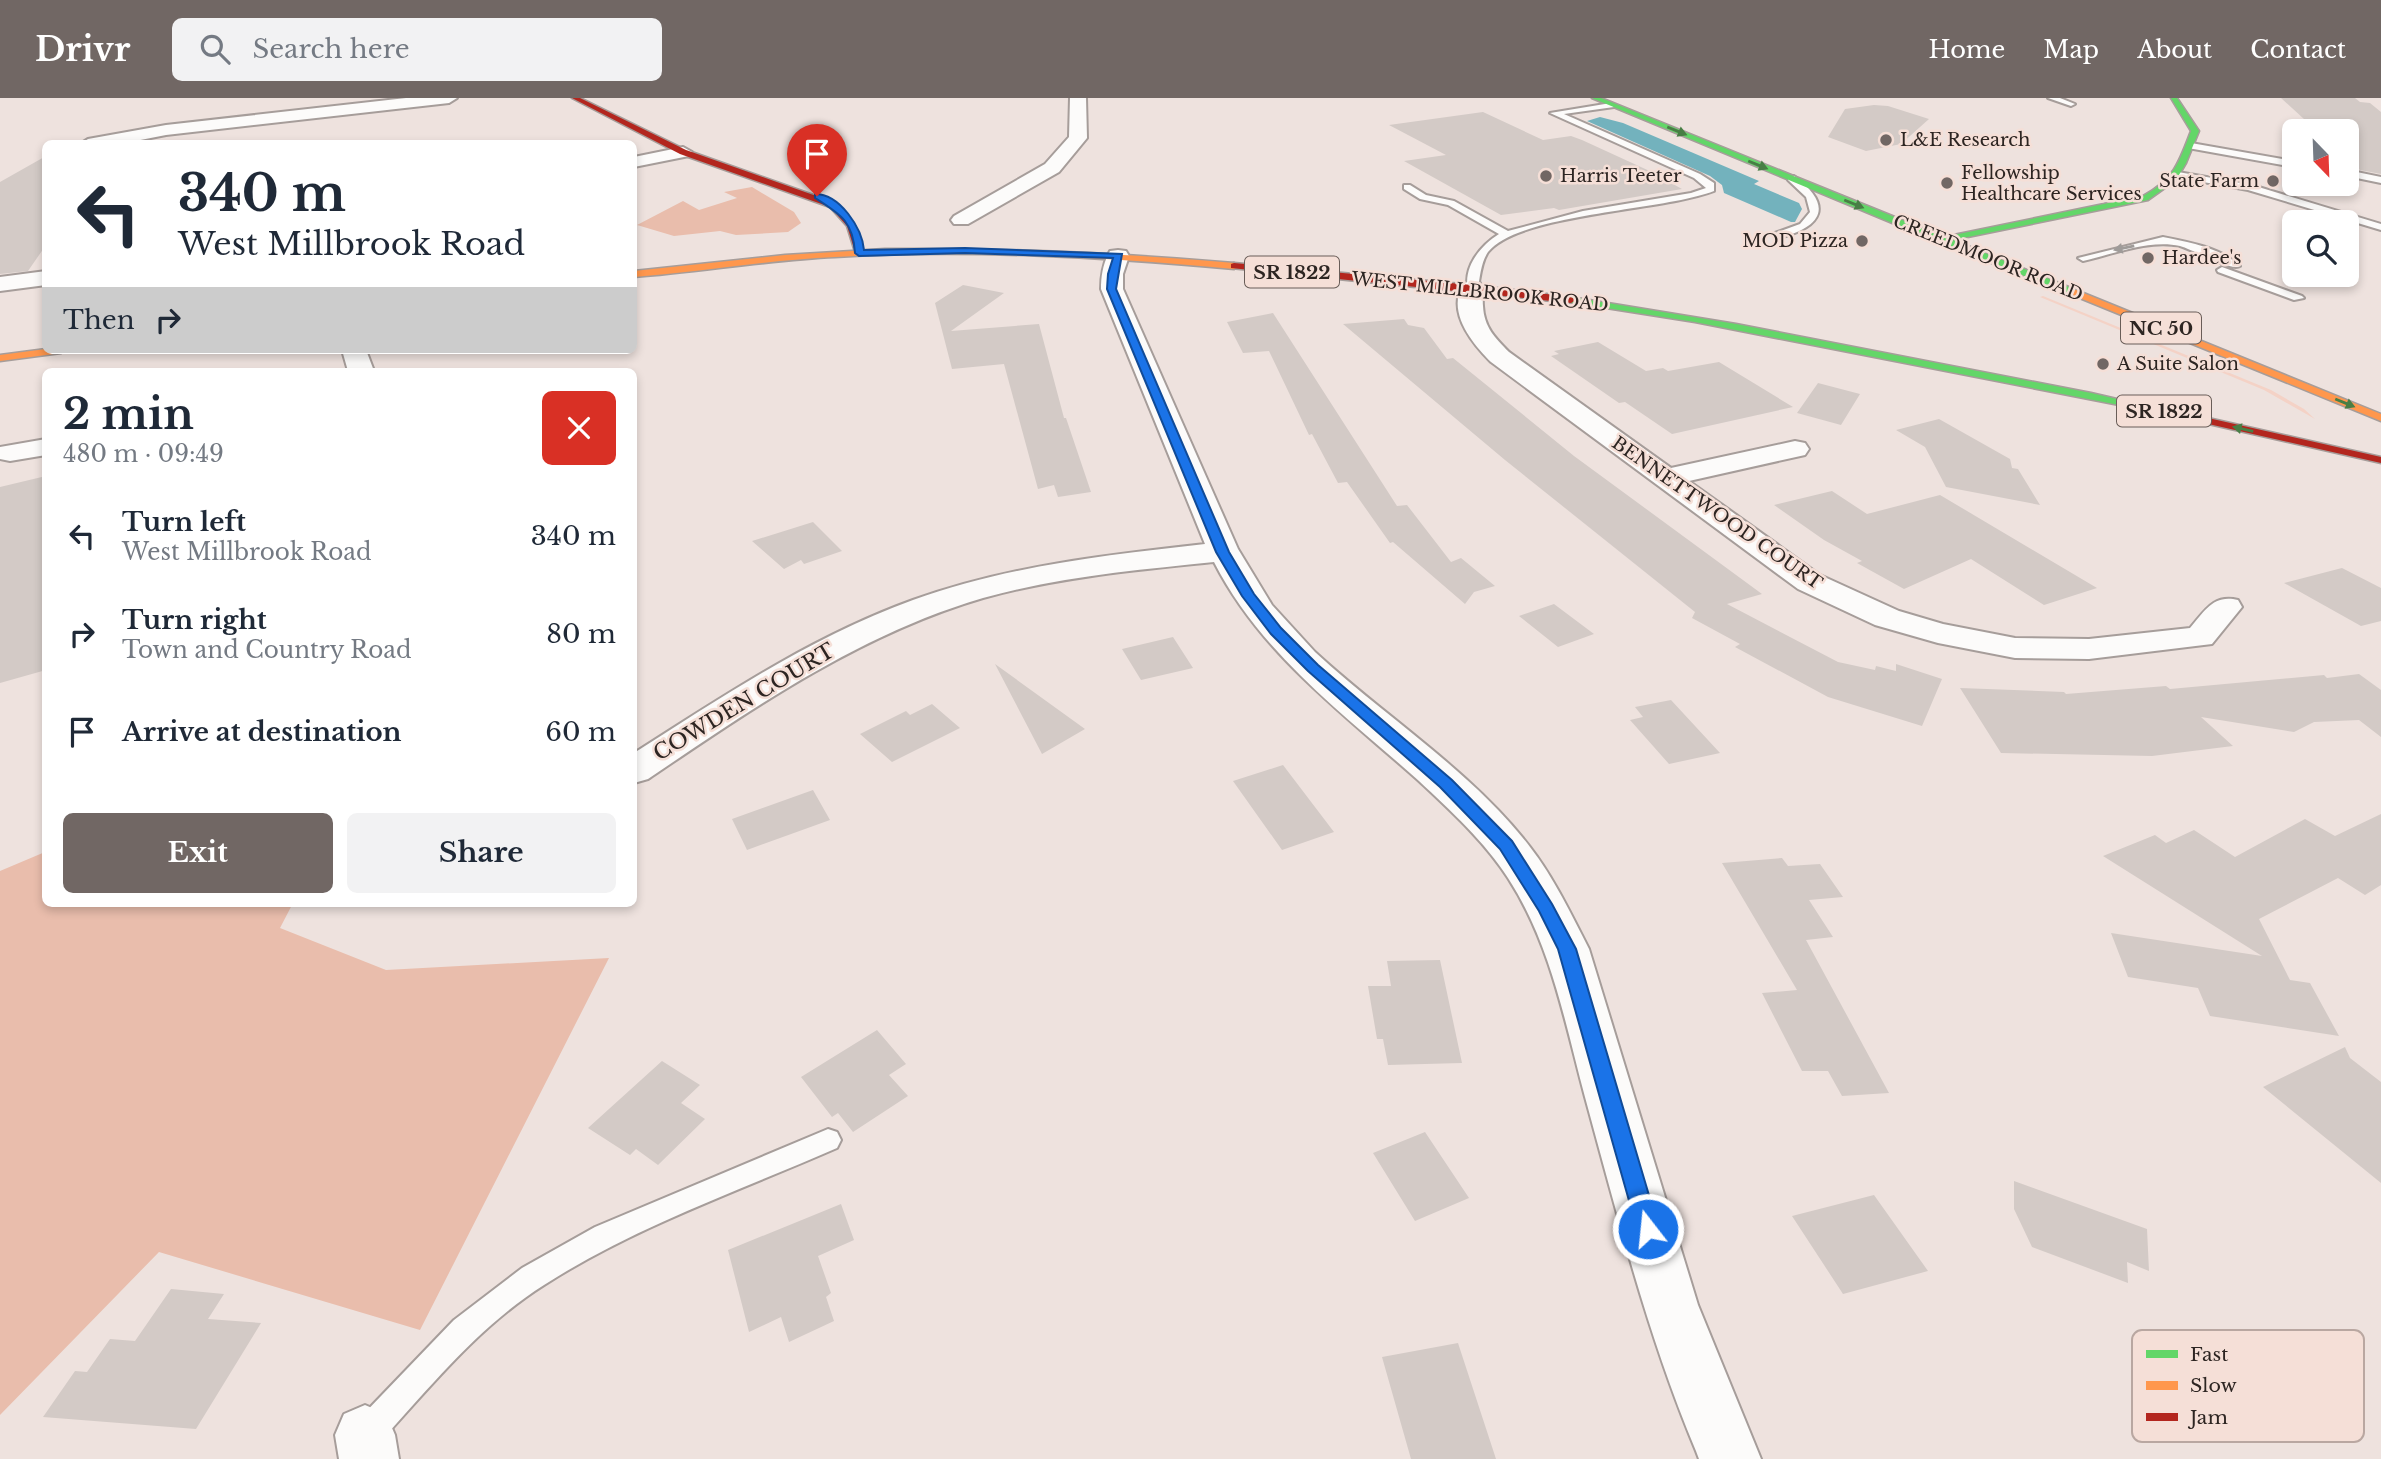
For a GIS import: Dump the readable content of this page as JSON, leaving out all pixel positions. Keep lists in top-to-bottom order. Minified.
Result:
{"streets":{"main road":["CREEDMOOR ROAD","SR 1822","WEST MILLBROOK ROAD","NC 50"],"street":["BENNETTWOOD COURT","COWDEN COURT"]},"crossings":[["WEST MILLBROOK ROAD","BENNETTWOOD COURT"]],"places":["L&E Research","Harris Teeter","State Farm","Fellowship Healthcare Services","MOD Pizza","Hardee's","A Suite Salon"],"legend":["Fast","Slow","Jam"],"north":"bottom right","page":{"header":"Drivr","search":"Search here","nav":["Home","Map","About","Contact"],"turn":["340 m","West Millbrook Road"],"then":"Then","heading":["2 min","480 m · 09:49"],"list":[{"name":"Turn left","note":"West Millbrook Road","value":"340 m"},{"name":"Turn right","note":"Town and Country Road","value":"80 m"},{"name":"Arrive at destination","value":"60 m"}],"buttons":["Exit","Share"]}}
